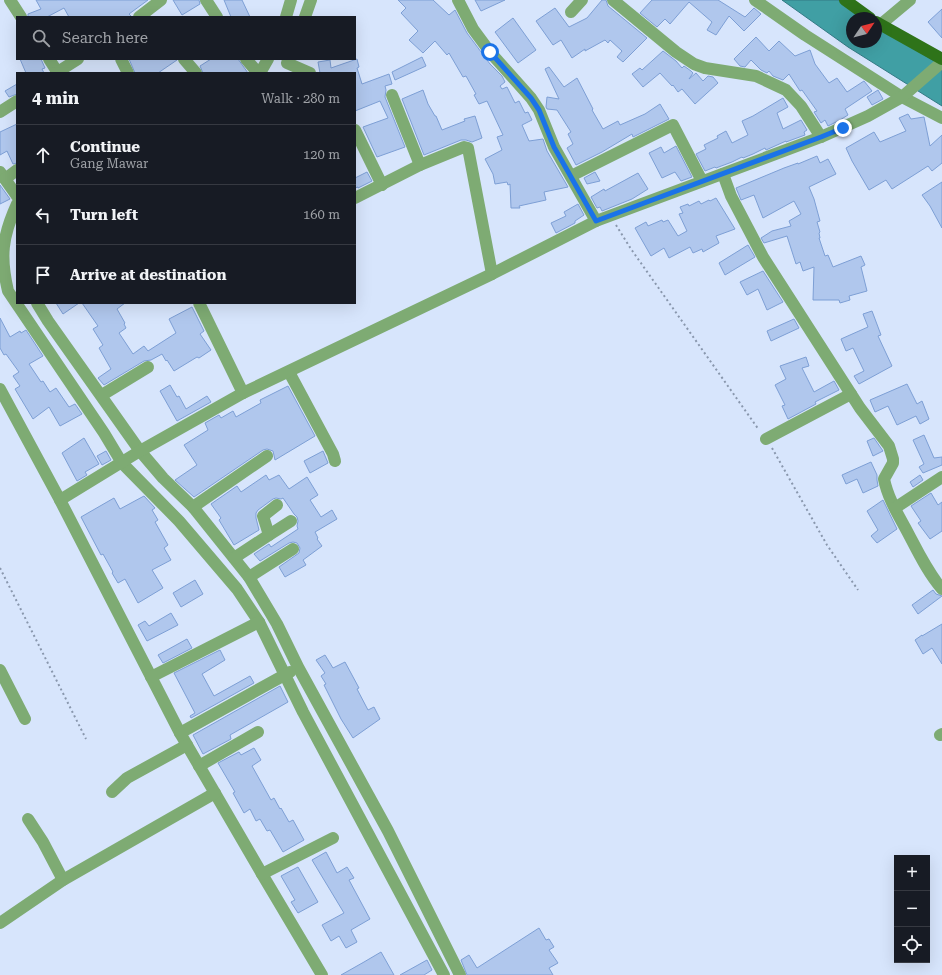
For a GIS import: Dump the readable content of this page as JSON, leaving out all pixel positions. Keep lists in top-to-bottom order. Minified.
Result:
{"north":"top right","page":{"search":"Search here","heading":["4 min","Walk · 280 m"],"list":[["Continue","Gang Mawar","120 m"],["Turn left","160 m"],"Arrive at destination"],"map_buttons":["+","−"]}}
